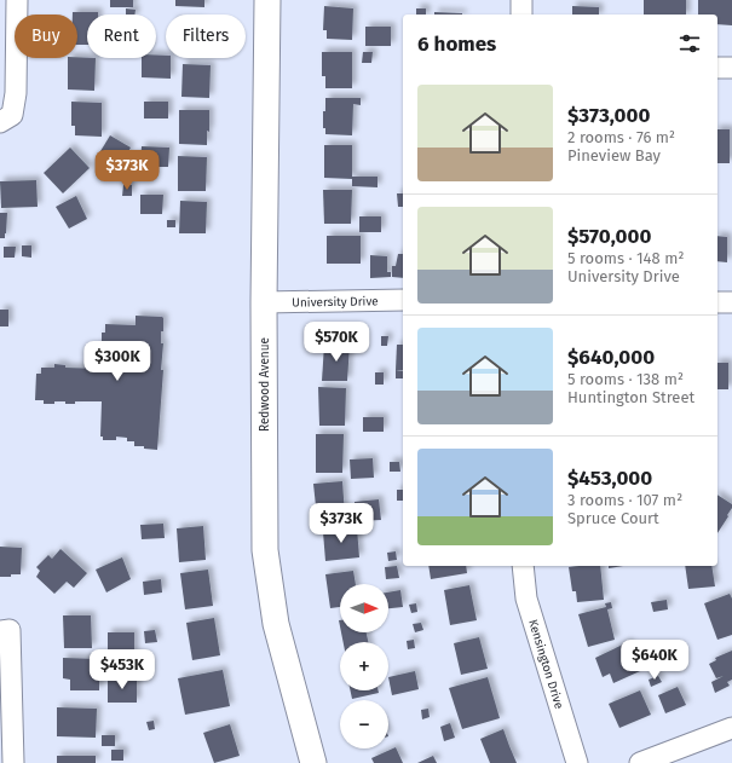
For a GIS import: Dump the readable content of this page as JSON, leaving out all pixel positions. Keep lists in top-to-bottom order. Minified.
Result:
{"streets":{"street":["University Drive","Redwood Avenue","Kensington Drive"]},"crossings":[["University Drive","Redwood Avenue"]],"north":"right","page":{"chip":["Buy","Rent","Filters"],"heading":"6 homes","list":[{"name":"$373,000","note":"2 rooms · 76 m² · Pineview Bay"},{"name":"$570,000","note":"5 rooms · 148 m² · University Drive"},{"name":"$640,000","note":"5 rooms · 138 m² · Huntington Street"},{"name":"$453,000","note":"3 rooms · 107 m² · Spruce Court"}],"price":["$373K","$570K","$300K","$373K","$640K","$453K"],"map_buttons":["+","−"]}}
